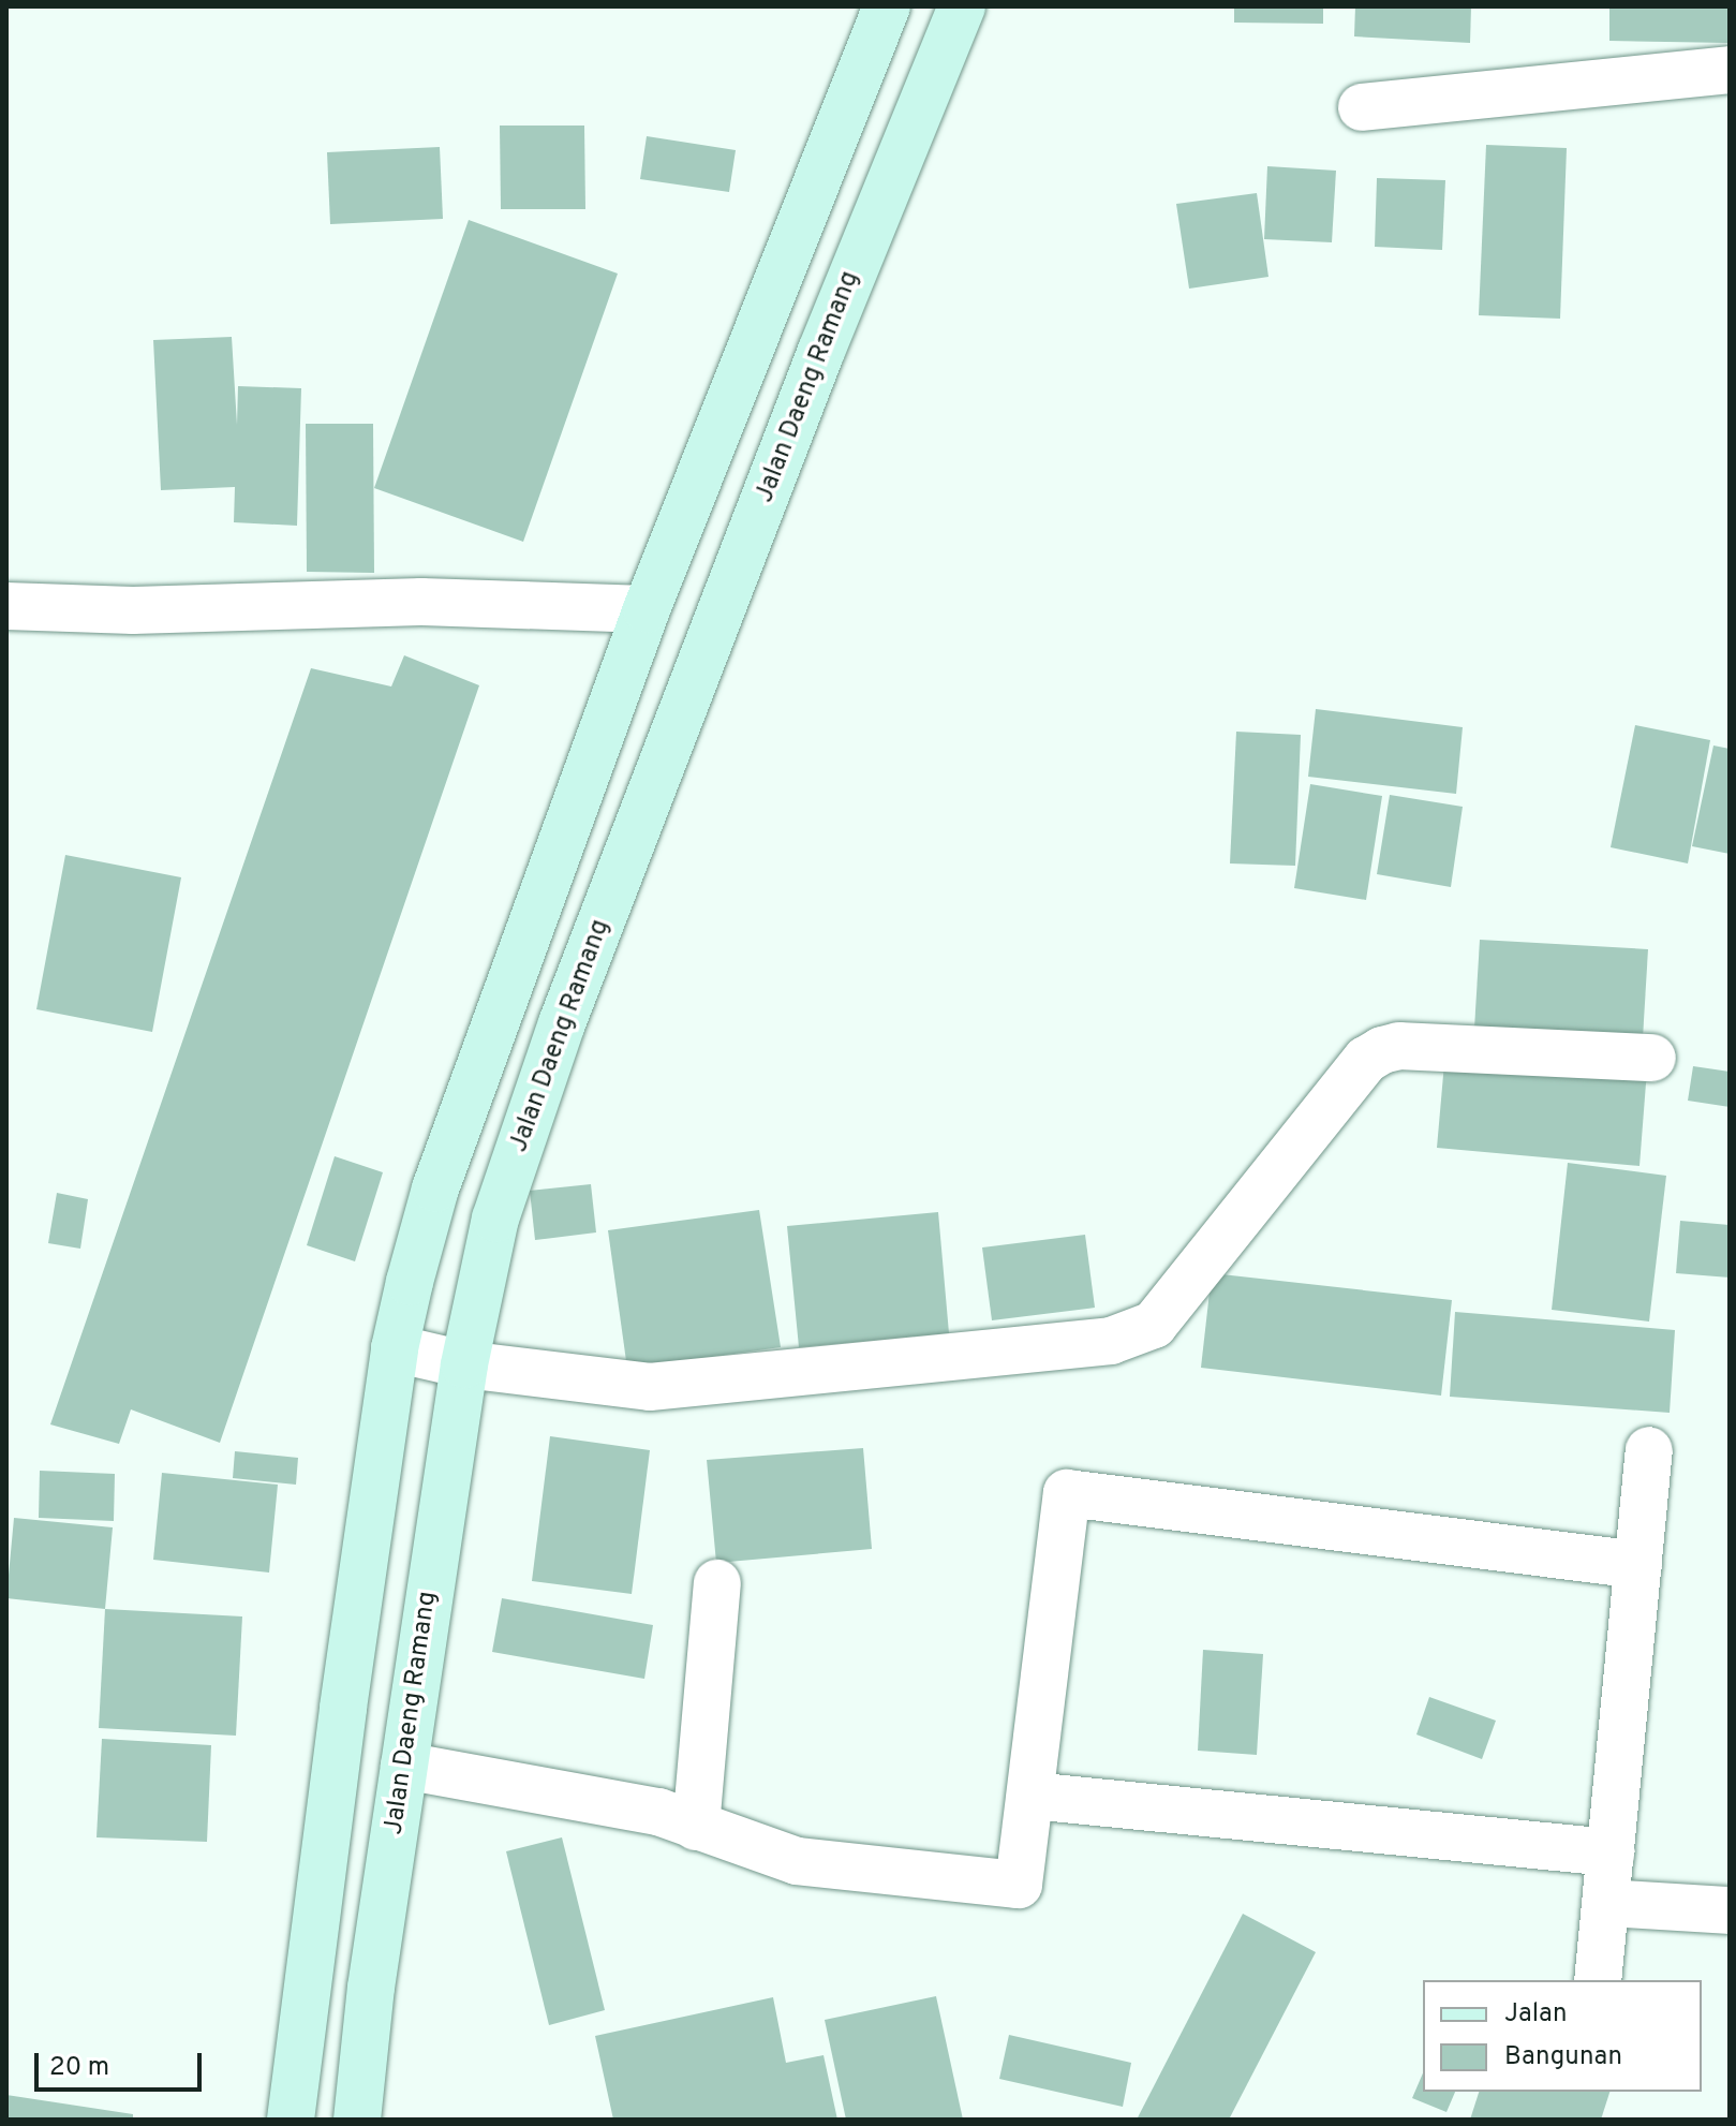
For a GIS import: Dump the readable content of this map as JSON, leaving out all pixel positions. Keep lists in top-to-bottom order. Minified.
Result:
{"streets":{"main road":["Jalan Daeng Ramang"]},"legend":["Jalan","Bangunan"],"scale_bar":"20 m"}
